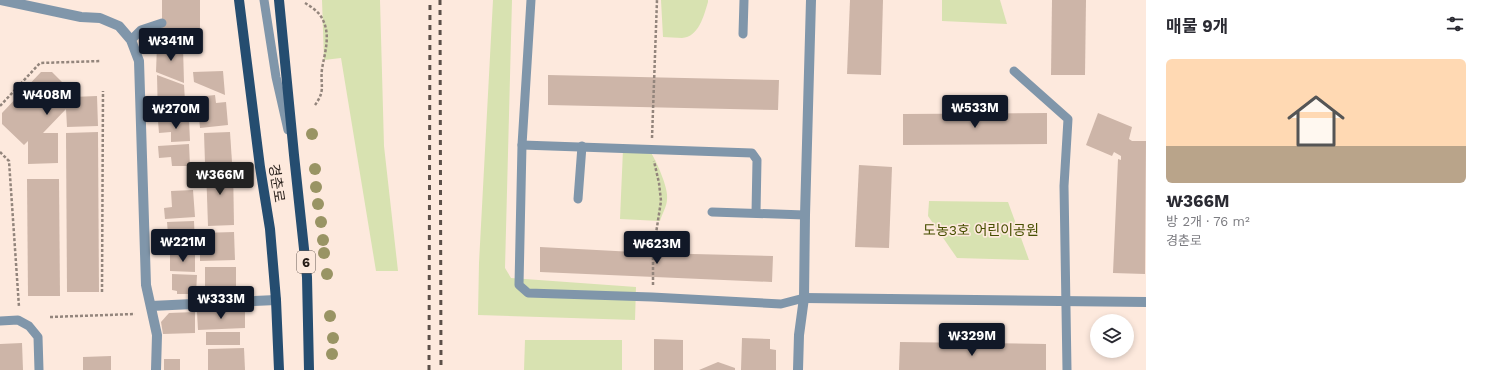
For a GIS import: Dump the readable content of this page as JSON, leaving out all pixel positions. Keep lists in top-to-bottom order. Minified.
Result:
{"streets":{"main road":["경춘로","6"]},"parks":["도농3호 어린이공원"],"page":{"heading":"매물 9개","price":["₩341M","₩408M","₩533M","₩270M","₩366M","₩221M","₩623M","₩333M","₩329M"],"list":[{"name":"₩366M","note":"방 2개 · 76 m² · 경춘로"}]}}
